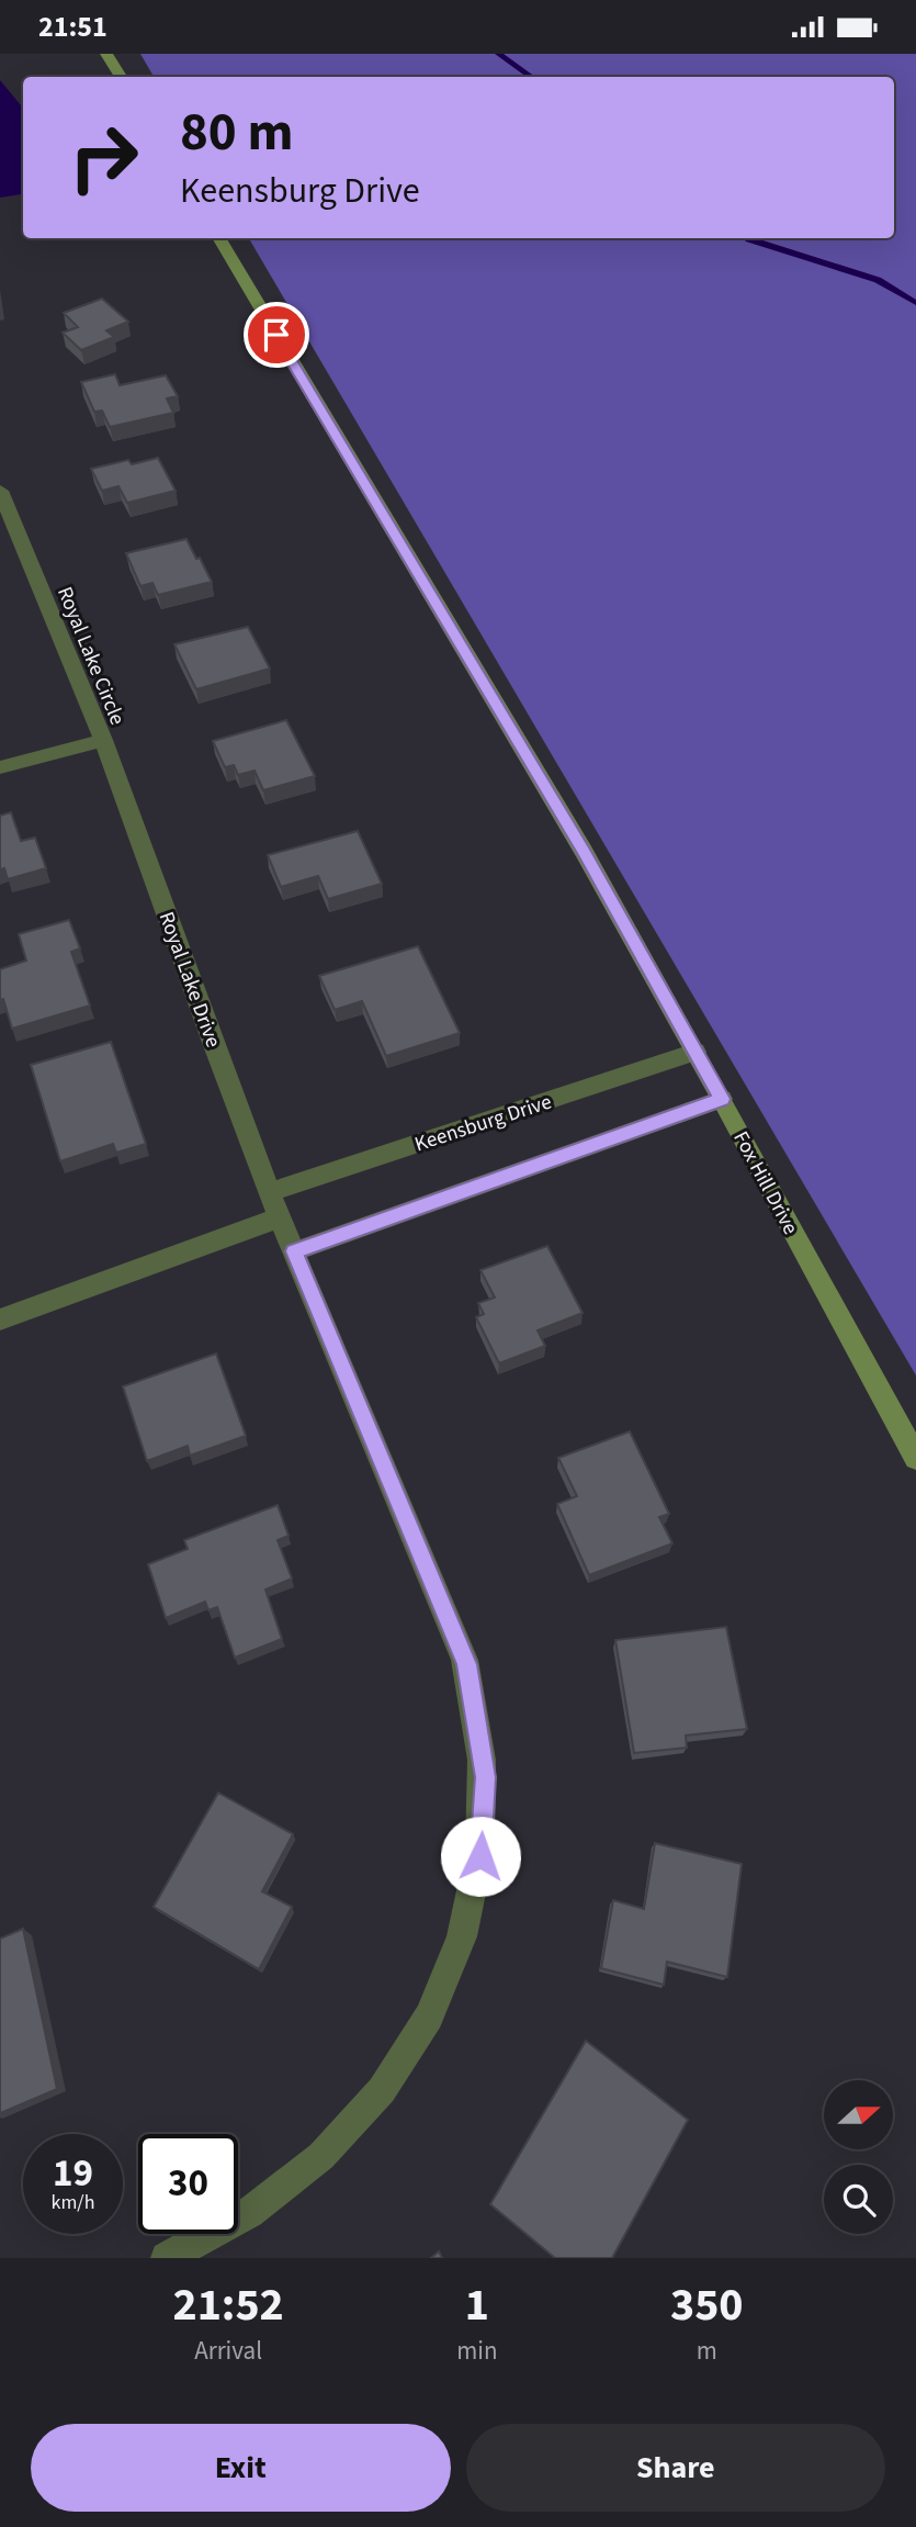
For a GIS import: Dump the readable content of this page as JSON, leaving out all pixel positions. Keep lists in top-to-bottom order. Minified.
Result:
{"streets":{"street":["Royal Lake Circle","Royal Lake Drive","Keensburg Drive","Fox Hill Drive"]},"crossings":[["Royal Lake Circle","Royal Lake Drive"],["Royal Lake Drive","Keensburg Drive"],["Keensburg Drive","Fox Hill Drive"]],"north":"right","page":{"status":"21:51","turn":["80 m","Keensburg Drive"],"speed":"19 km/h","limit":"30","eta":["21:52","Arrival","1","min","350","m"],"buttons":["Exit","Share"]}}
